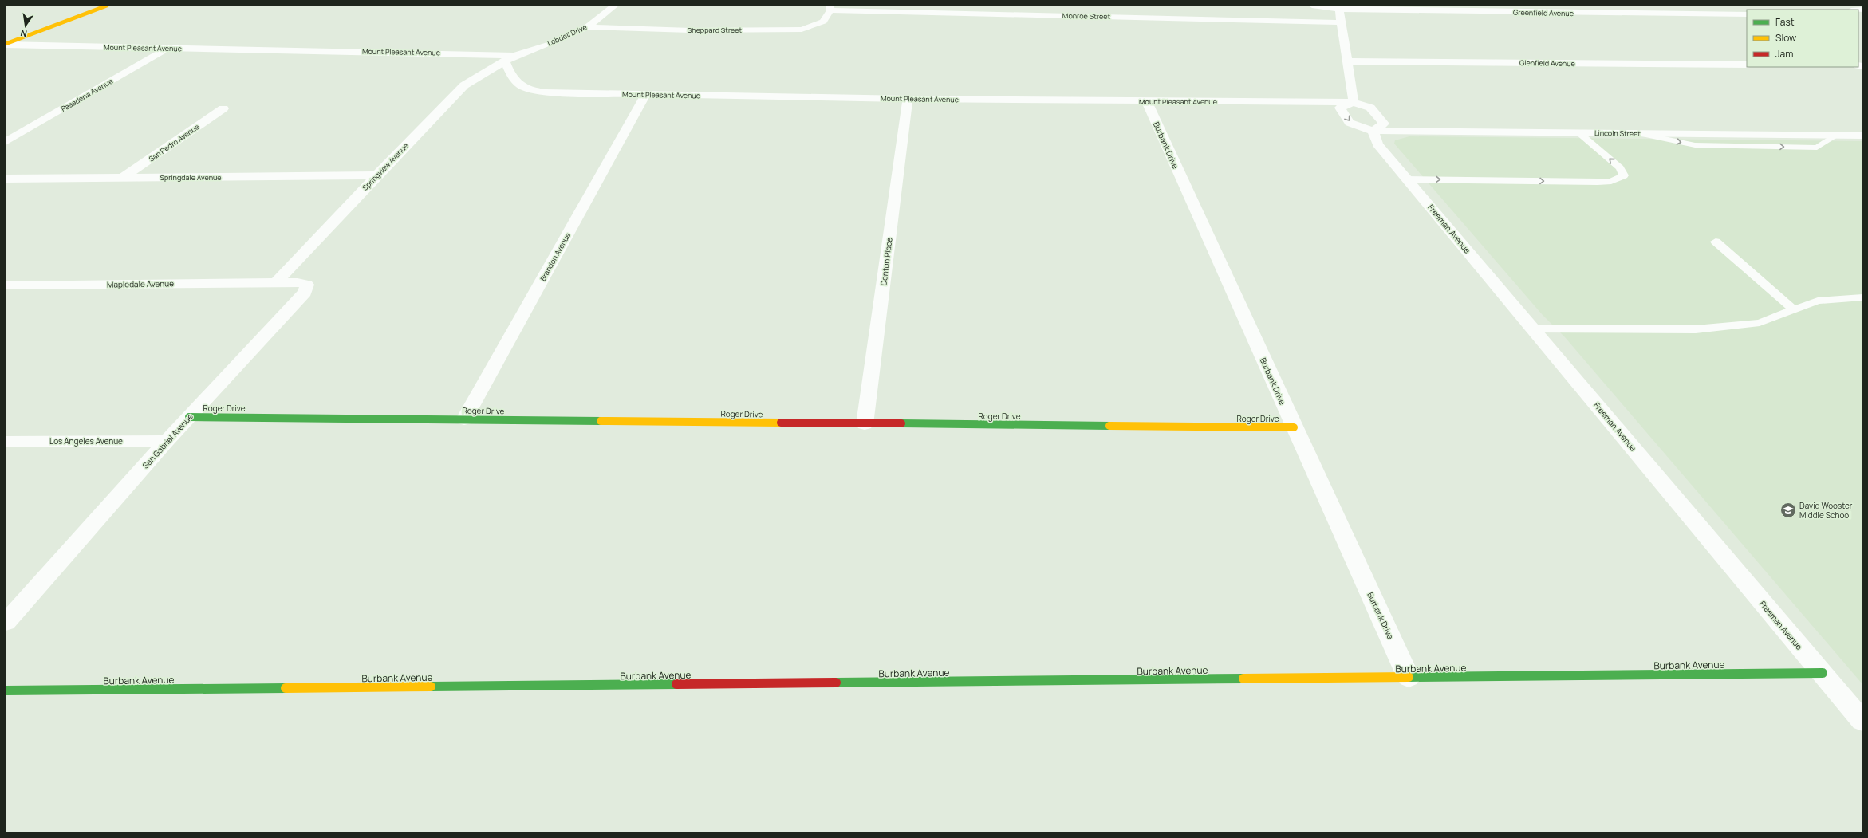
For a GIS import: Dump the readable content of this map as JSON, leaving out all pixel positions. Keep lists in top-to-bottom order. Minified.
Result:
{"streets":{"street":["Greenfield Avenue","Monroe Street","Sheppard Street","Lobdell Drive","Mount Pleasant Avenue","Glenfield Avenue","Pasadena Avenue","Lincoln Street","San Pedro Avenue","Burbank Drive","Springview Avenue","Springdale Avenue","Freeman Avenue","Brandon Avenue","Denton Place","Mapledale Avenue","Roger Drive","Los Angeles Avenue","San Gabriel Avenue","Burbank Avenue"]},"crossings":[["Monroe Street","Sheppard Street"],["Sheppard Street","Lobdell Drive"],["Lobdell Drive","Mount Pleasant Avenue"],["Lobdell Drive","Springview Avenue"],["Mount Pleasant Avenue","Pasadena Avenue"],["Mount Pleasant Avenue","Burbank Drive"],["Mount Pleasant Avenue","Springview Avenue"],["Mount Pleasant Avenue","Brandon Avenue"],["Mount Pleasant Avenue","Denton Place"],["Lincoln Street","Freeman Avenue"],["San Pedro Avenue","Springdale Avenue"],["Burbank Drive","Roger Drive"],["Burbank Drive","Burbank Avenue"],["Springview Avenue","Springdale Avenue"],["Springview Avenue","Mapledale Avenue"],["Springview Avenue","San Gabriel Avenue"],["Freeman Avenue","Burbank Avenue"],["Brandon Avenue","Roger Drive"],["Denton Place","Roger Drive"],["Mapledale Avenue","San Gabriel Avenue"],["Roger Drive","San Gabriel Avenue"],["Los Angeles Avenue","San Gabriel Avenue"]],"places":{"school or university":["David Wooster Middle School"]},"legend":["Fast","Slow","Jam"],"north":"bottom"}
